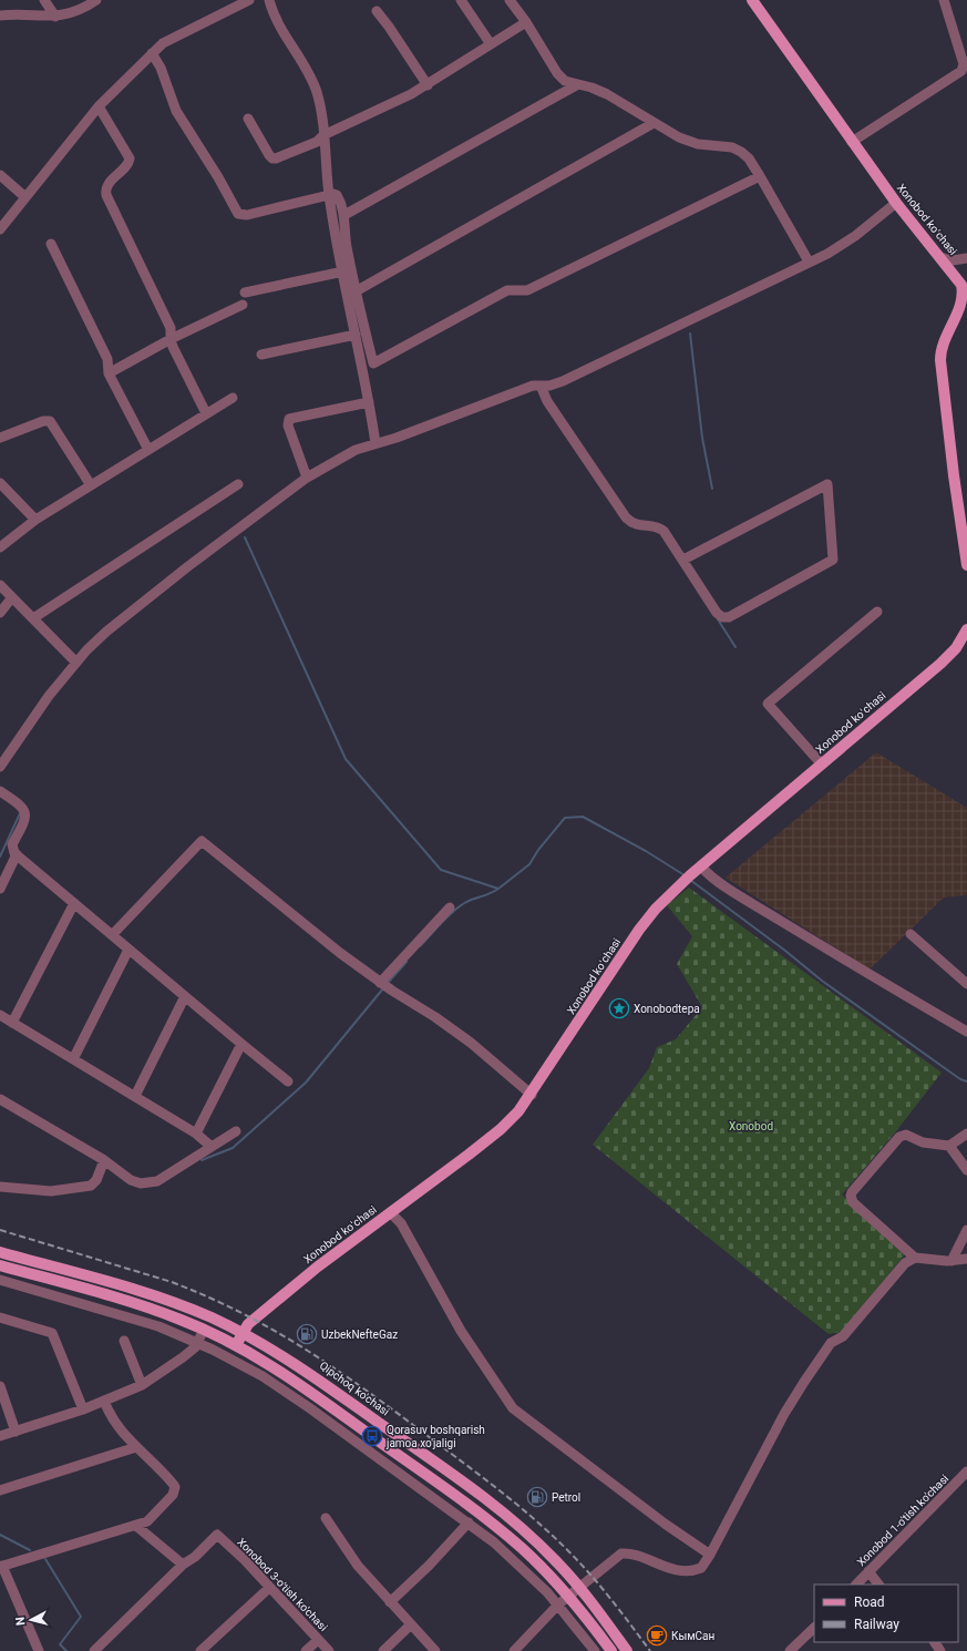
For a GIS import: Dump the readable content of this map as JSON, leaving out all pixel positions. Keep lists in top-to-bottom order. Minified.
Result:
{"streets":{"main road":["Xonobod koʻchasi","Qipchoq ko'chasi"],"street":["Xonobod 1-o'tish ko'chasi","Xonobod 3-o'tish ko'chasi"]},"crossings":[["Xonobod koʻchasi","Qipchoq ko'chasi"]],"parks":["Xonobod"],"places":{"place":["Xonobodtepa"],"fuel station":["UzbekNefteGaz","Petrol"],"bus stop":["Qorasuv boshqarish jamoa xo'jaligi"],"cafe":["КымСан"]},"legend":["Road","Railway"],"north":"left"}
